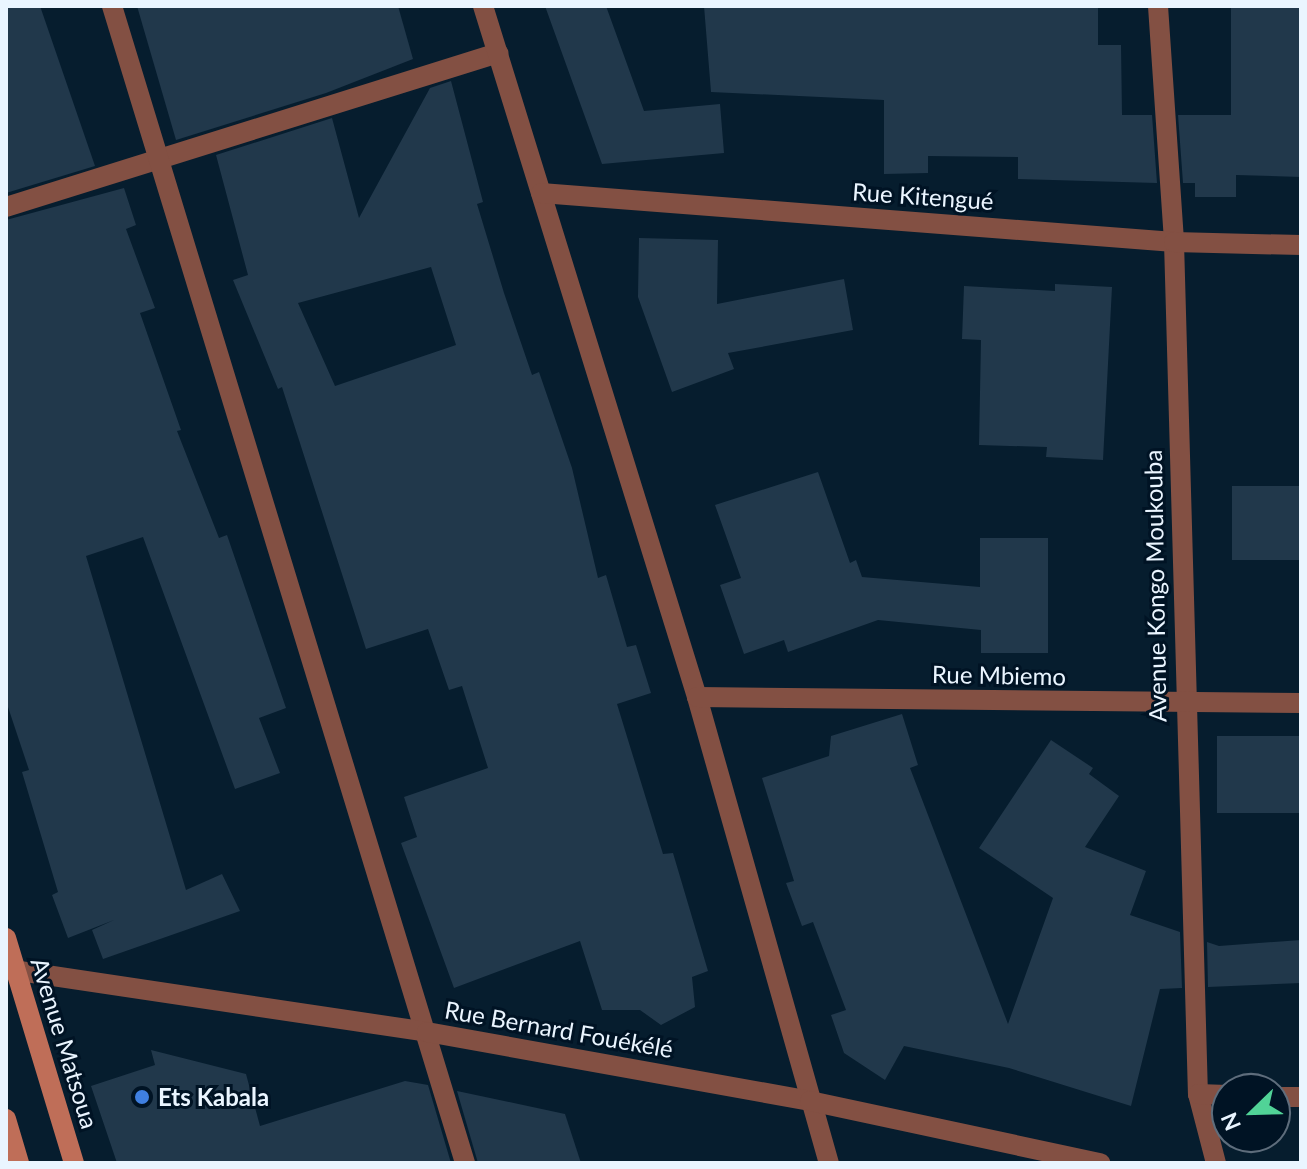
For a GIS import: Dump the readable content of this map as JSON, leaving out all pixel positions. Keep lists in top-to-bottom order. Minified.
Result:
{"streets":{"street":["Rue Kitengué","Avenue Kongo Moukouba","Rue Mbiemo","Rue Bernard Fouékélé","Avenue Matsoua"]},"crossings":[["Rue Kitengué","Avenue Kongo Moukouba"],["Avenue Kongo Moukouba","Rue Mbiemo"],["Rue Bernard Fouékélé","Avenue Matsoua"]],"places":["Ets Kabala"],"north":"bottom left"}
